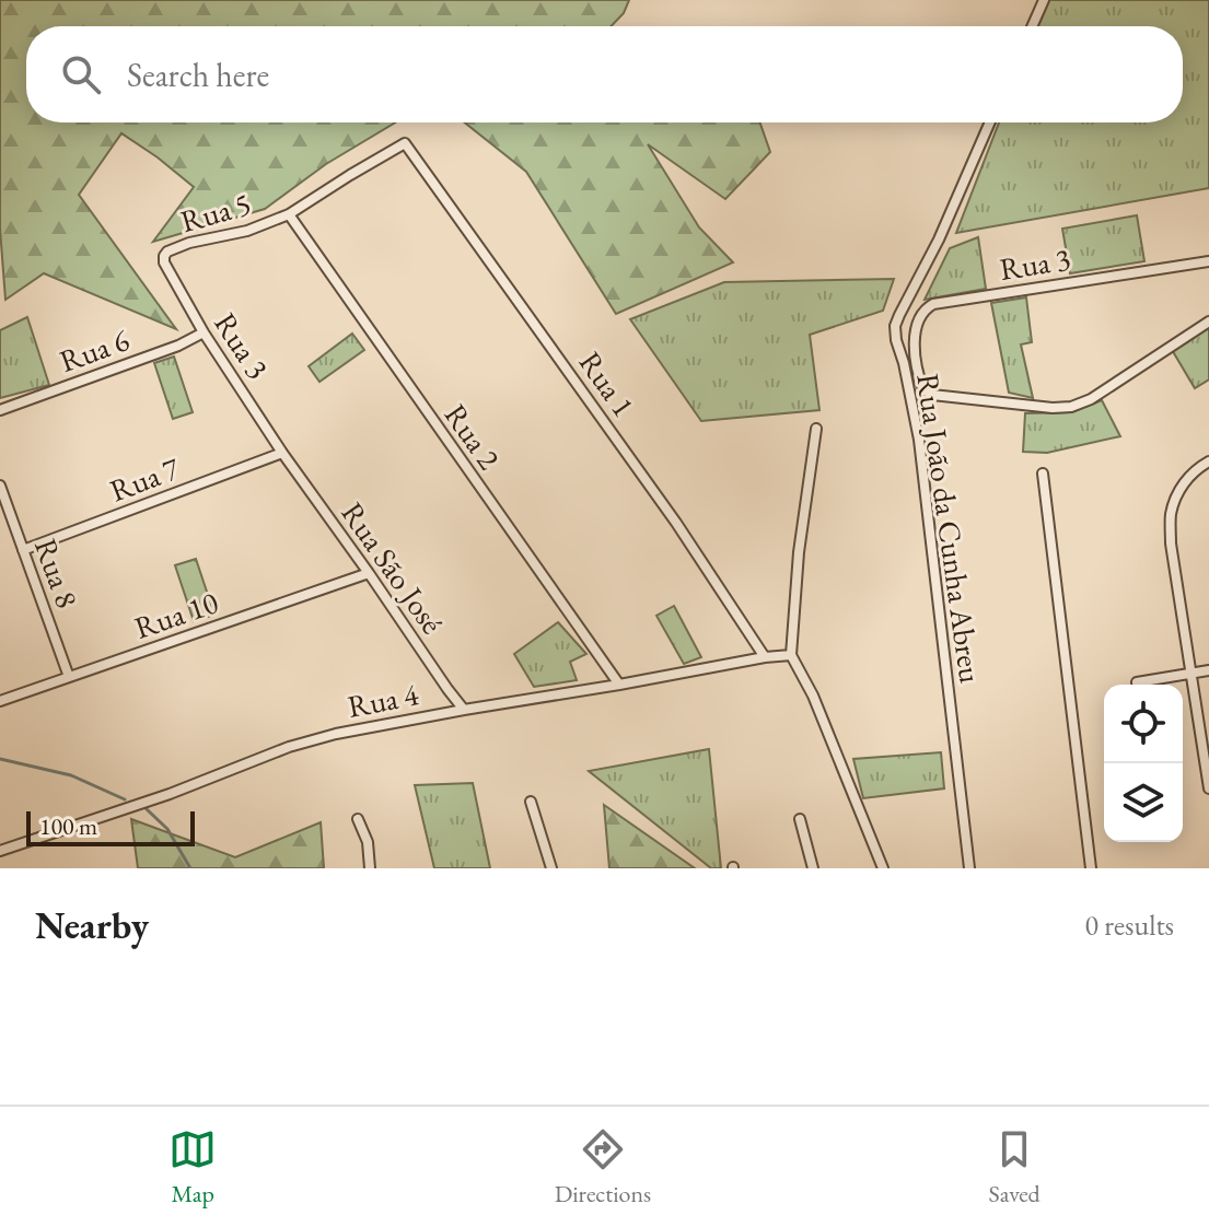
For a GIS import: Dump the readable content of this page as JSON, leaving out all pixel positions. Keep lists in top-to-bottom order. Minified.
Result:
{"streets":{"street":["Rua 5","Rua 3","Rua 6","Rua 1","Rua 2","Rua 7","Rua João da Cunha Abreu","Rua São José","Rua 8","Rua 10","Rua 4"]},"crossings":[["Rua 5","Rua 3"],["Rua 5","Rua 1"],["Rua 5","Rua 2"],["Rua 3","Rua 6"],["Rua 3","Rua 7"],["Rua 3","Rua São José"],["Rua 1","Rua 2"],["Rua 1","Rua 4"],["Rua 2","Rua 4"],["Rua 7","Rua São José"],["Rua 7","Rua 8"],["Rua São José","Rua 10"],["Rua São José","Rua 4"],["Rua 8","Rua 10"]],"scale_bar":"100 m","page":{"search":"Search here","scale":"100 m","heading":["Nearby","0 results"],"nav":["Map","Directions","Saved"]}}
